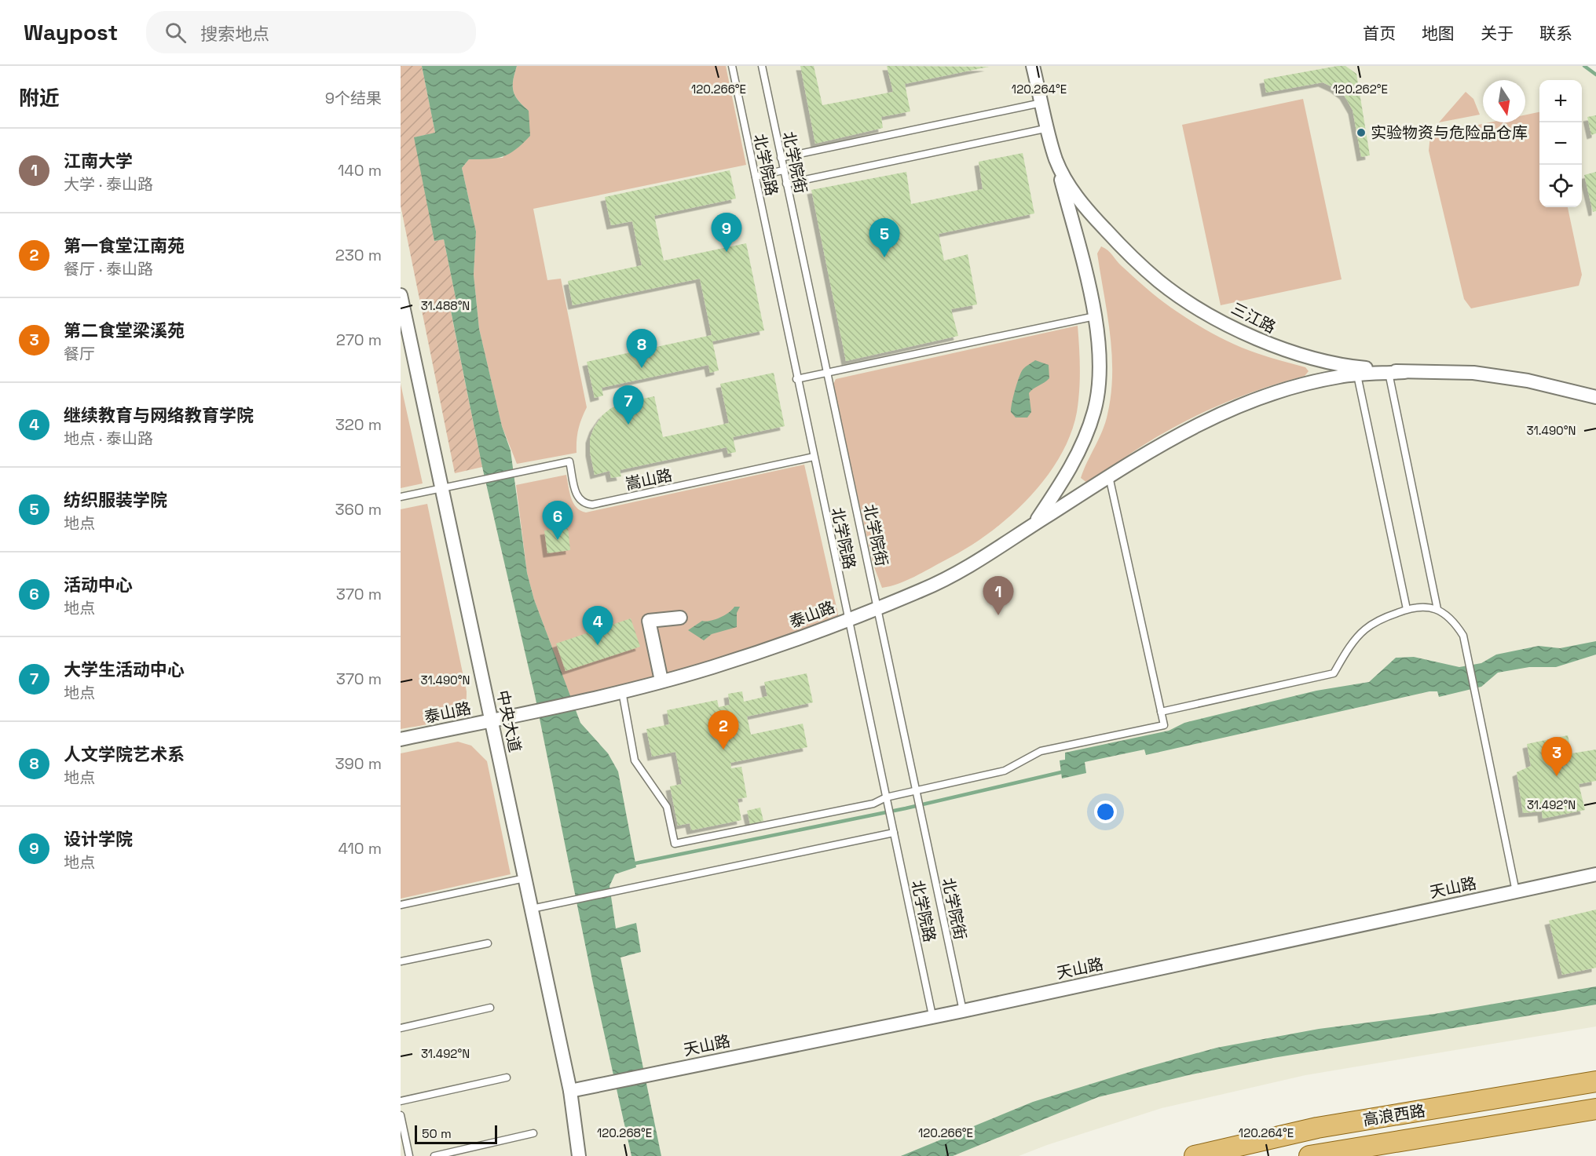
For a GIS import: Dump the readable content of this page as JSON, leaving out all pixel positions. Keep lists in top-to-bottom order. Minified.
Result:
{"streets":{"main road":["高浪西路"],"street":["三江路","泰山路","中央大道","天山路"],"lane":["北学院街","北学院路","嵩山路"]},"crossings":[["北学院街","泰山路"],["北学院街","天山路"],["北学院路","嵩山路"],["北学院路","泰山路"],["北学院路","天山路"],["三江路","泰山路"],["嵩山路","中央大道"],["泰山路","中央大道"],["中央大道","天山路"]],"places":["实验物资与危险品仓库"],"scale_bar":"50 m","north":"bottom","page":{"header":"Waypost","search":"搜索地点","nav":["首页","地图","关于","联系"],"heading":["附近","9个结果"],"map_buttons":["+","−"],"list":[{"mark":"1","name":"江南大学","note":"大学 · 泰山路","value":"140 m"},{"mark":"2","name":"第一食堂江南苑","note":"餐厅 · 泰山路","value":"230 m"},{"mark":"3","name":"第二食堂梁溪苑","note":"餐厅","value":"270 m"},{"mark":"4","name":"继续教育与网络教育学院","note":"地点 · 泰山路","value":"320 m"},{"mark":"5","name":"纺织服装学院","note":"地点","value":"360 m"},{"mark":"6","name":"活动中心","note":"地点","value":"370 m"},{"mark":"7","name":"大学生活动中心","note":"地点","value":"370 m"},{"mark":"8","name":"人文学院艺术系","note":"地点","value":"390 m"},{"mark":"9","name":"设计学院","note":"地点","value":"410 m"}],"pins":["9","5","8","7","6","1","4","2","3"],"scale":"50 m"},"coordinates":["120.266°E","120.264°E","120.262°E","31.488°N","31.490°N","31.492°N","120.268°E"]}
